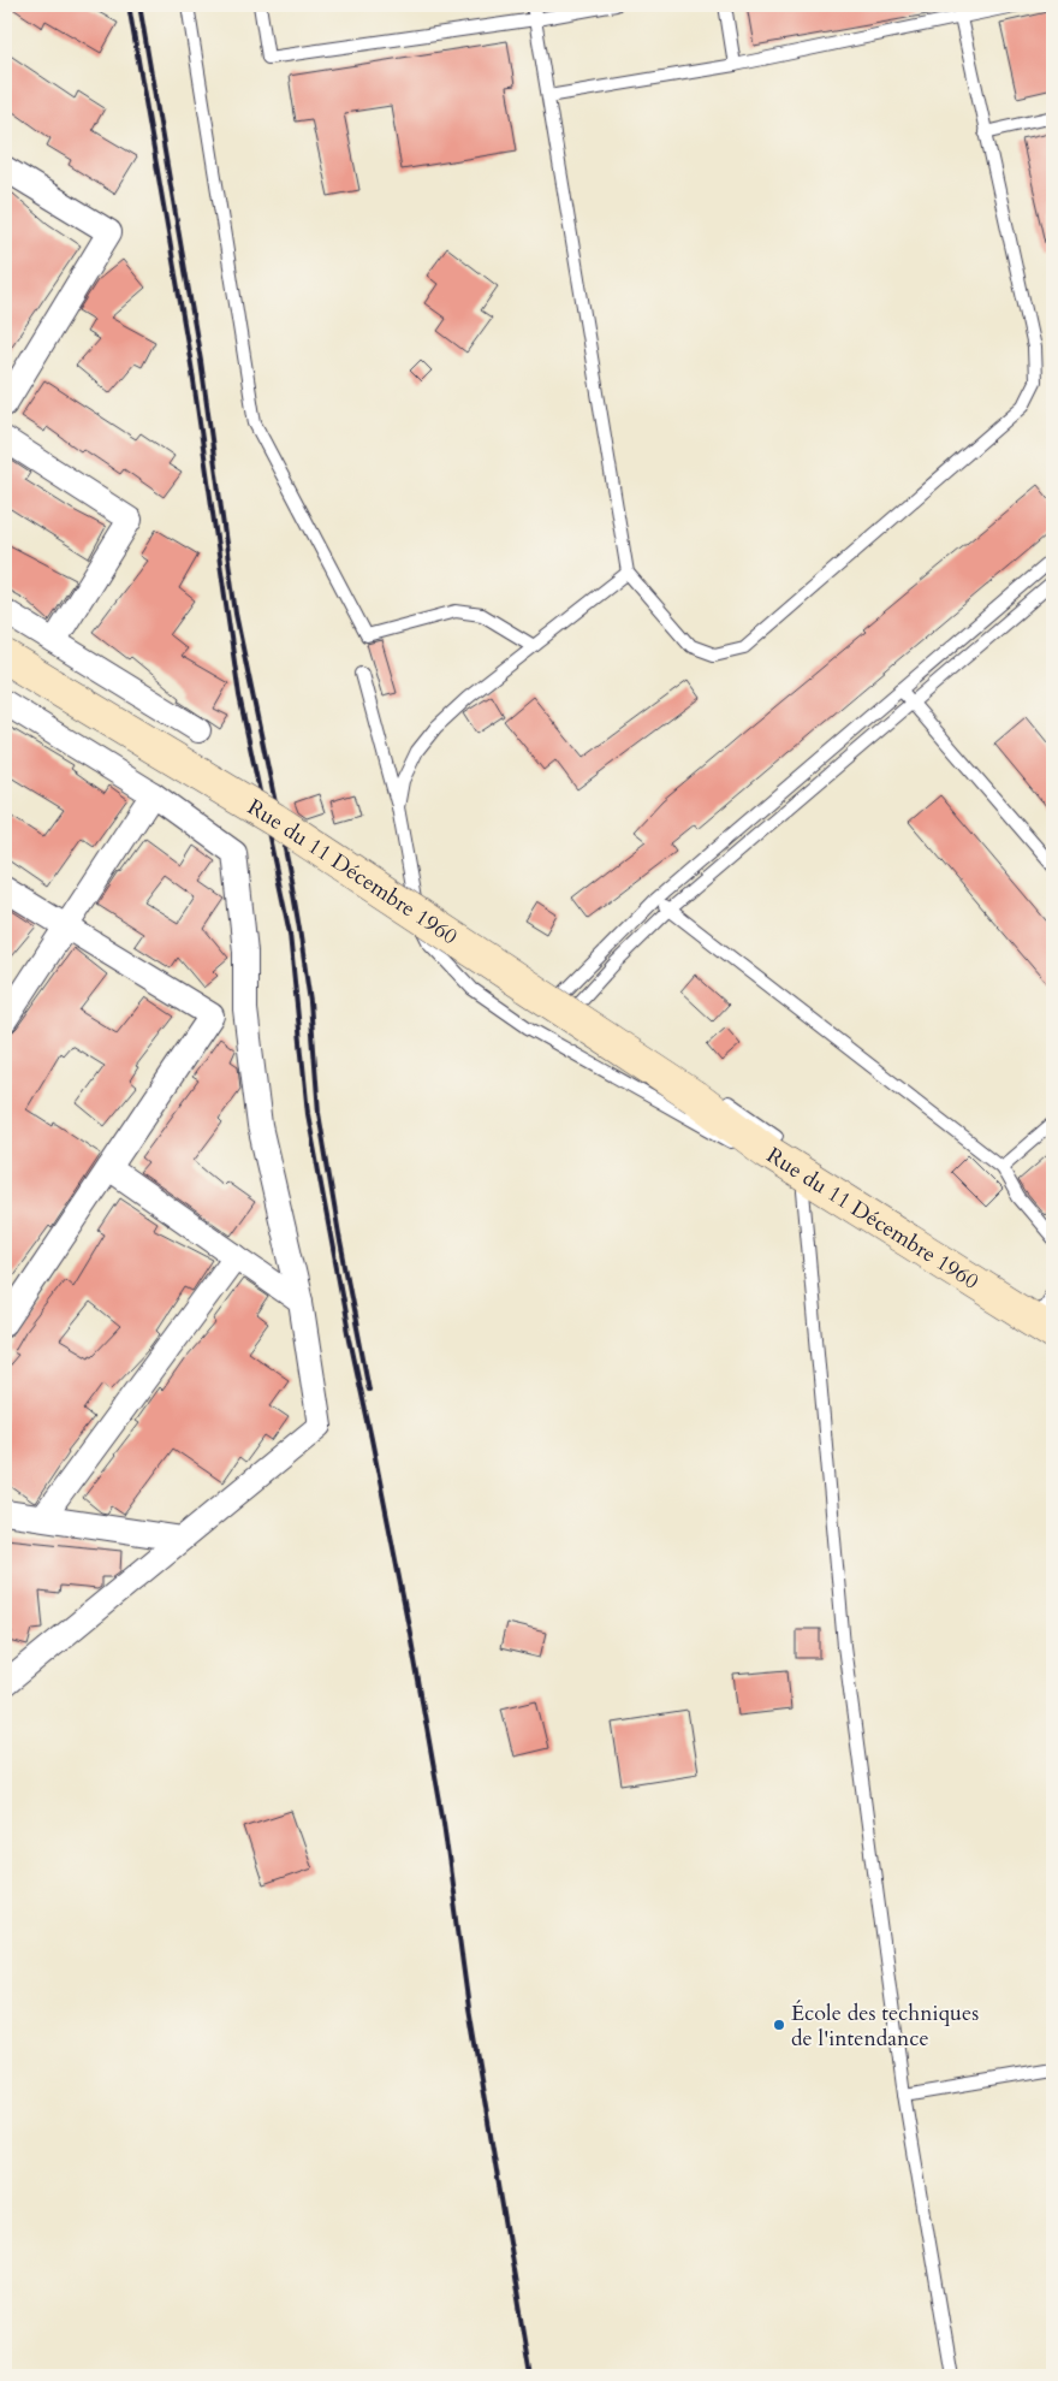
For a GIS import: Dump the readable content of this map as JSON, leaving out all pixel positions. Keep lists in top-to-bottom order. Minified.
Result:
{"streets":{"main road":["Rue du 11 Décembre 1960"]},"places":["École des techniques de l'intendance"]}
